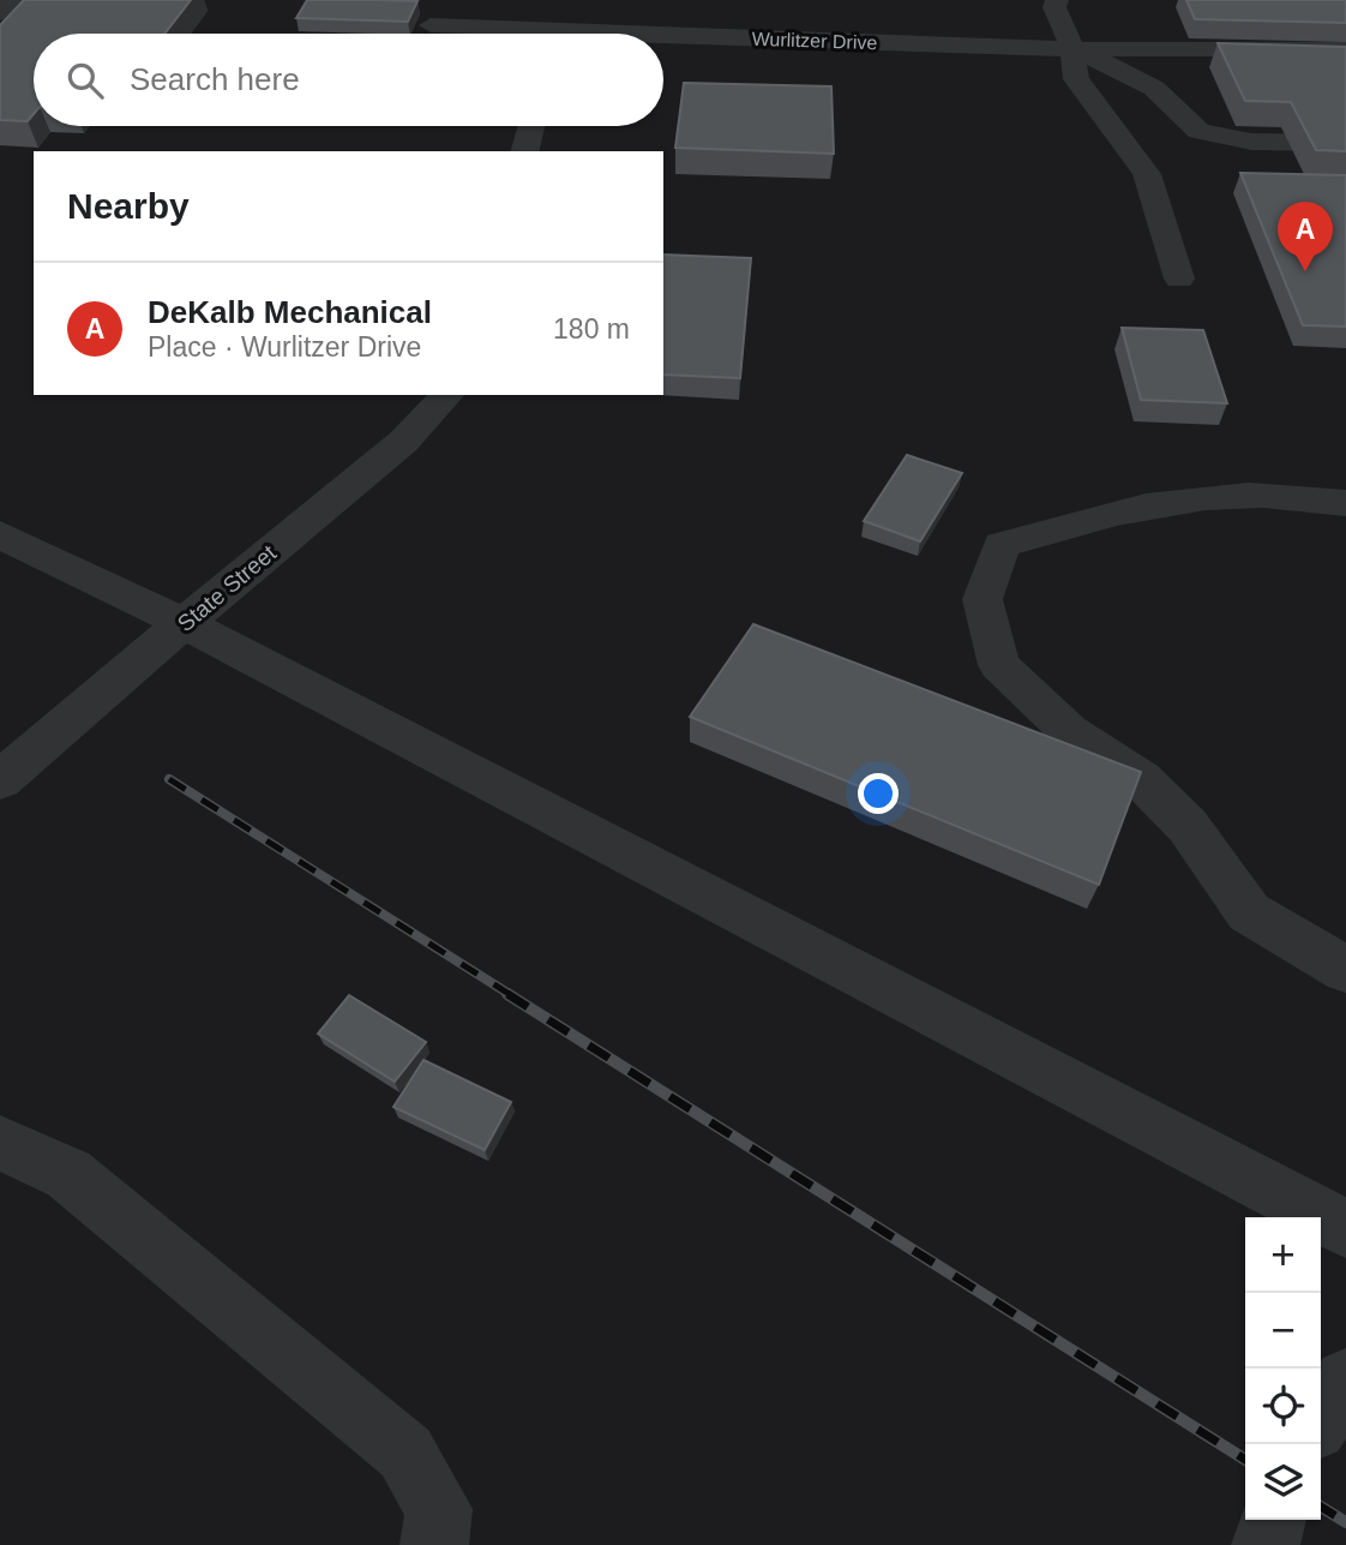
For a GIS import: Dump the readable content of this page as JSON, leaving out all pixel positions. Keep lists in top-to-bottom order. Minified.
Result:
{"streets":{"street":["Wurlitzer Drive","State Street"]},"page":{"search":"Search here","heading":"Nearby","pins":"A","list":[{"mark":"A","name":"DeKalb Mechanical","note":"Place · Wurlitzer Drive","value":"180 m"}],"map_buttons":["+","−"]}}
